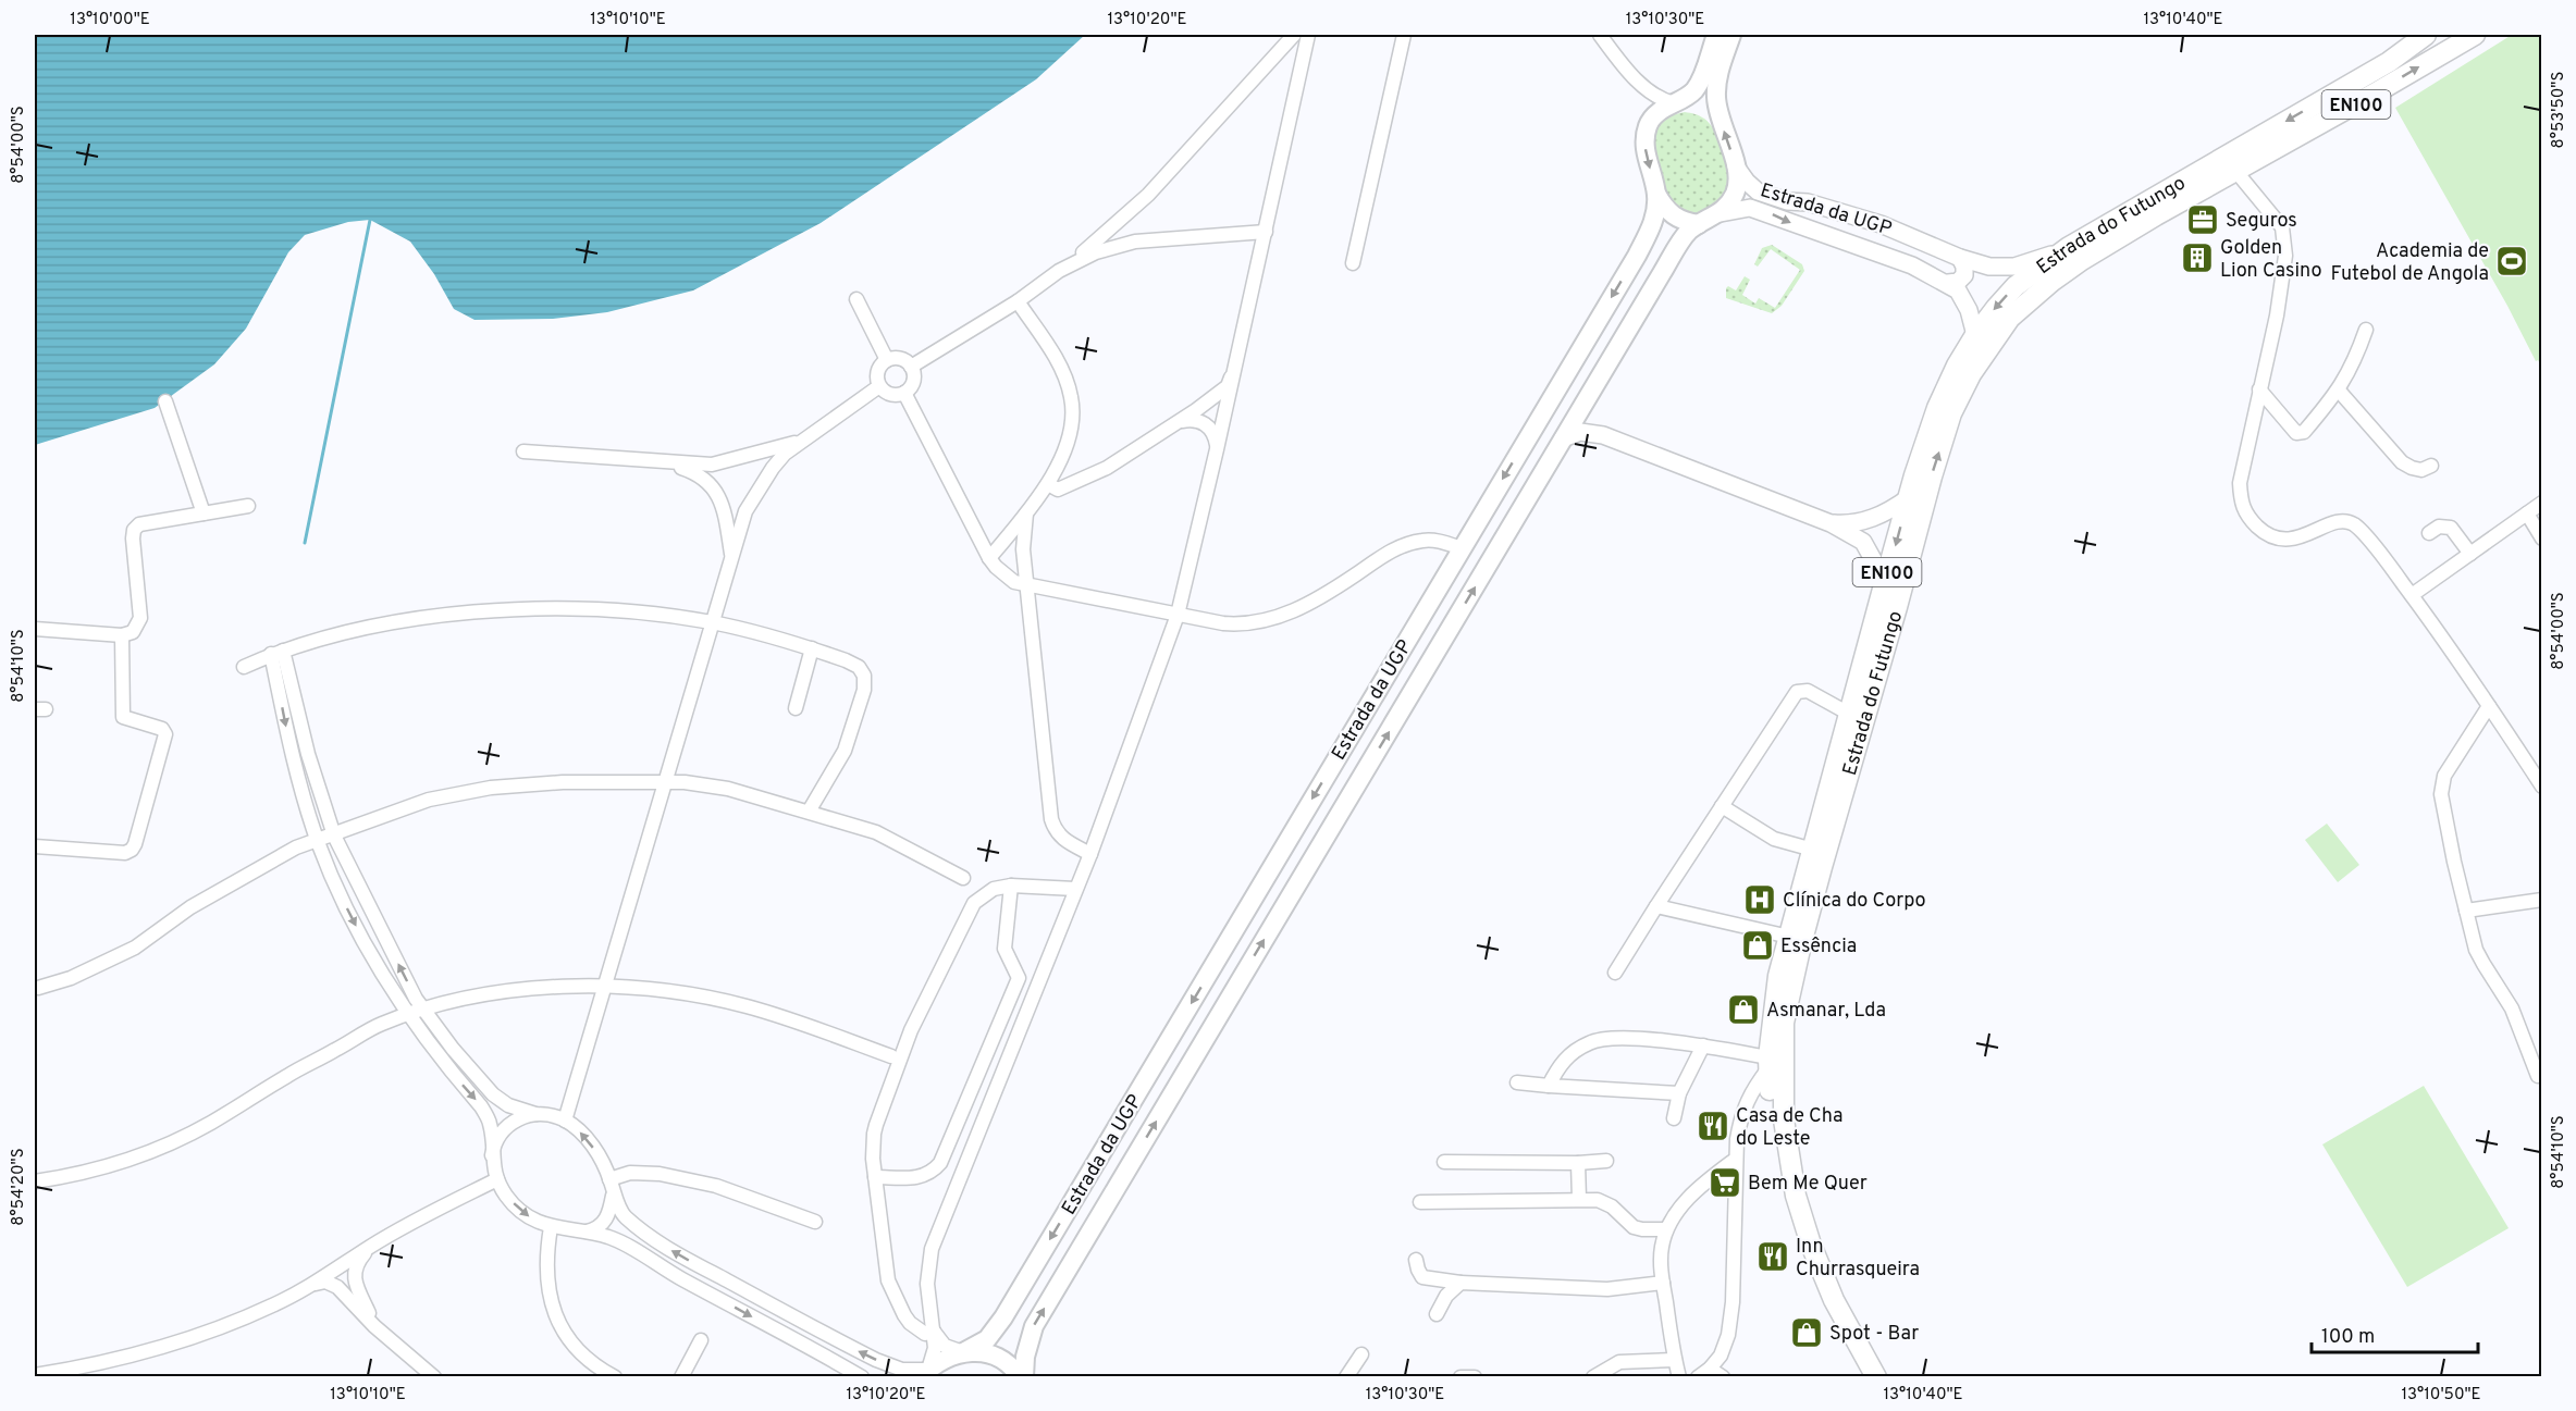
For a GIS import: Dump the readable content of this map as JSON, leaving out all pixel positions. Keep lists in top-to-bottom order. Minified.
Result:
{"streets":{"main road":["EN100","Estrada da UGP","Estrada do Futungo"]},"crossings":[["Estrada da UGP","Estrada do Futungo"]],"places":{"office":["Seguros"],"building":["Golden Lion Casino"],"sports":["Academia de Futebol de Angola"],"hospital":["Clínica do Corpo"],"shop":["Essência","Asmanar, Lda","Spot - Bar"],"restaurant":["Casa de Cha do Leste","Inn Churrasqueira"],"supermarket":["Bem Me Quer"]},"scale_bar":"100 m","coordinates":["13°10'00\"E","13°10'10\"E","13°10'20\"E","13°10'30\"E","13°10'40\"E","8°53'50\"S","8°54'00\"S","8°54'10\"S","8°54'20\"S","13°10'50\"E"]}
